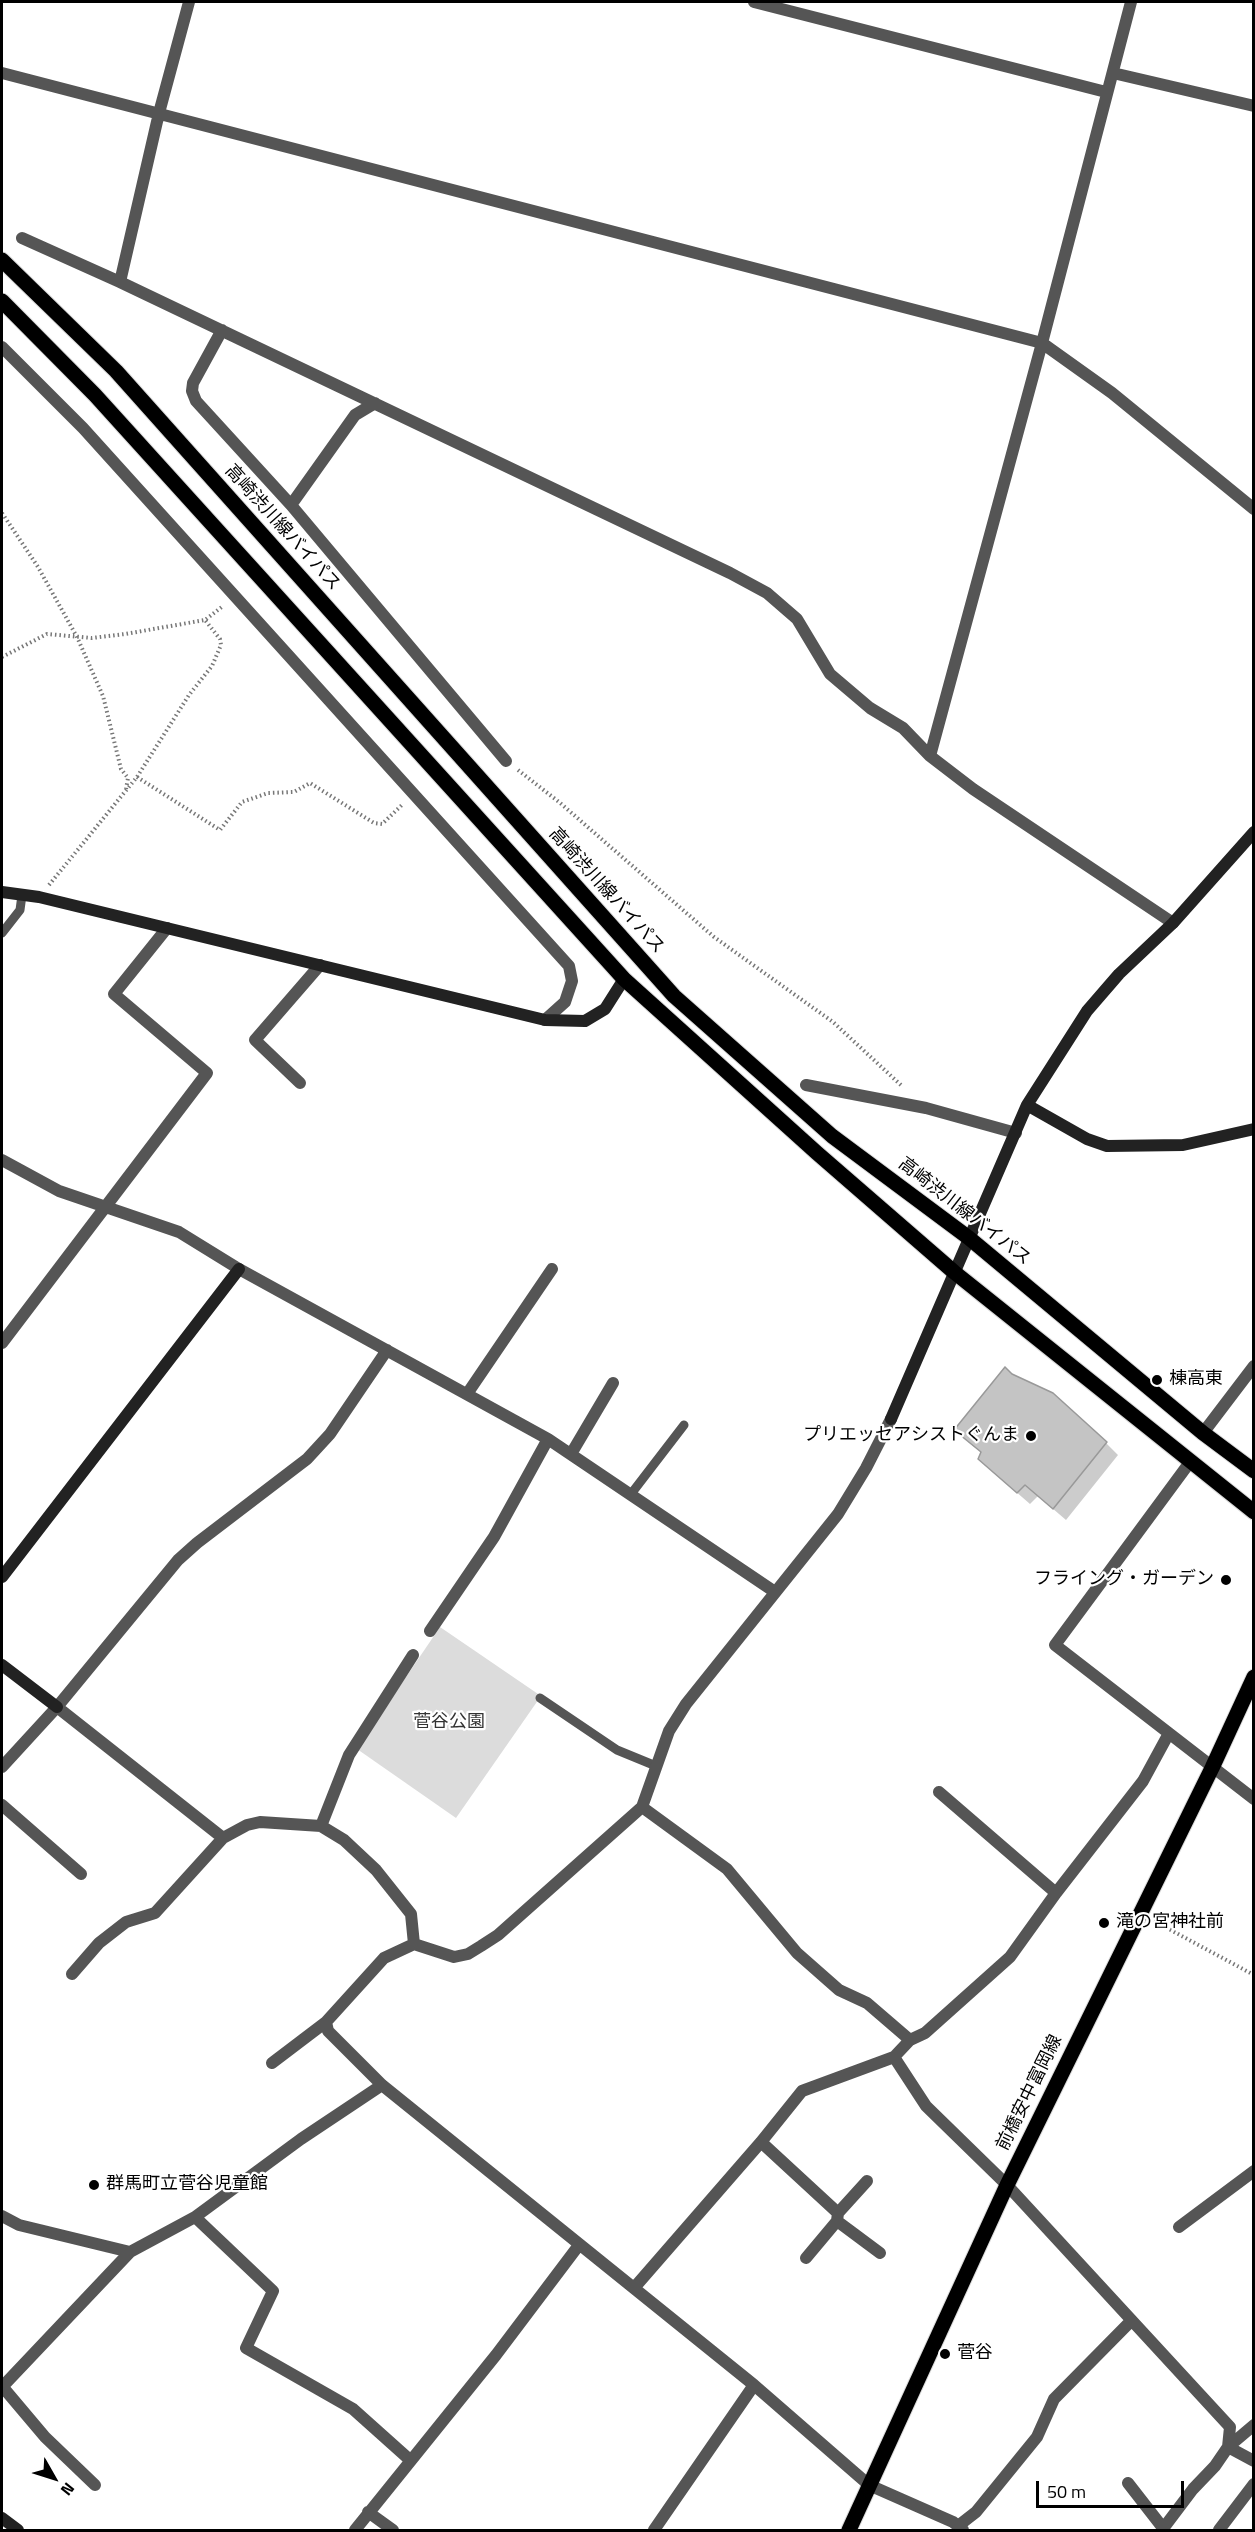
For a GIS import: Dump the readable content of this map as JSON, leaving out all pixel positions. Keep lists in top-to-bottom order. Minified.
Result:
{"streets":{"main road":["高崎渋川線バイパス","前橋安中富岡線"]},"parks":["菅谷公園"],"places":["棟高東","プリエッセアシストぐんま","フライング・ガーデン","滝の宮神社前","群馬町立菅谷児童館","菅谷"],"scale_bar":"50 m","north":"bottom right"}
